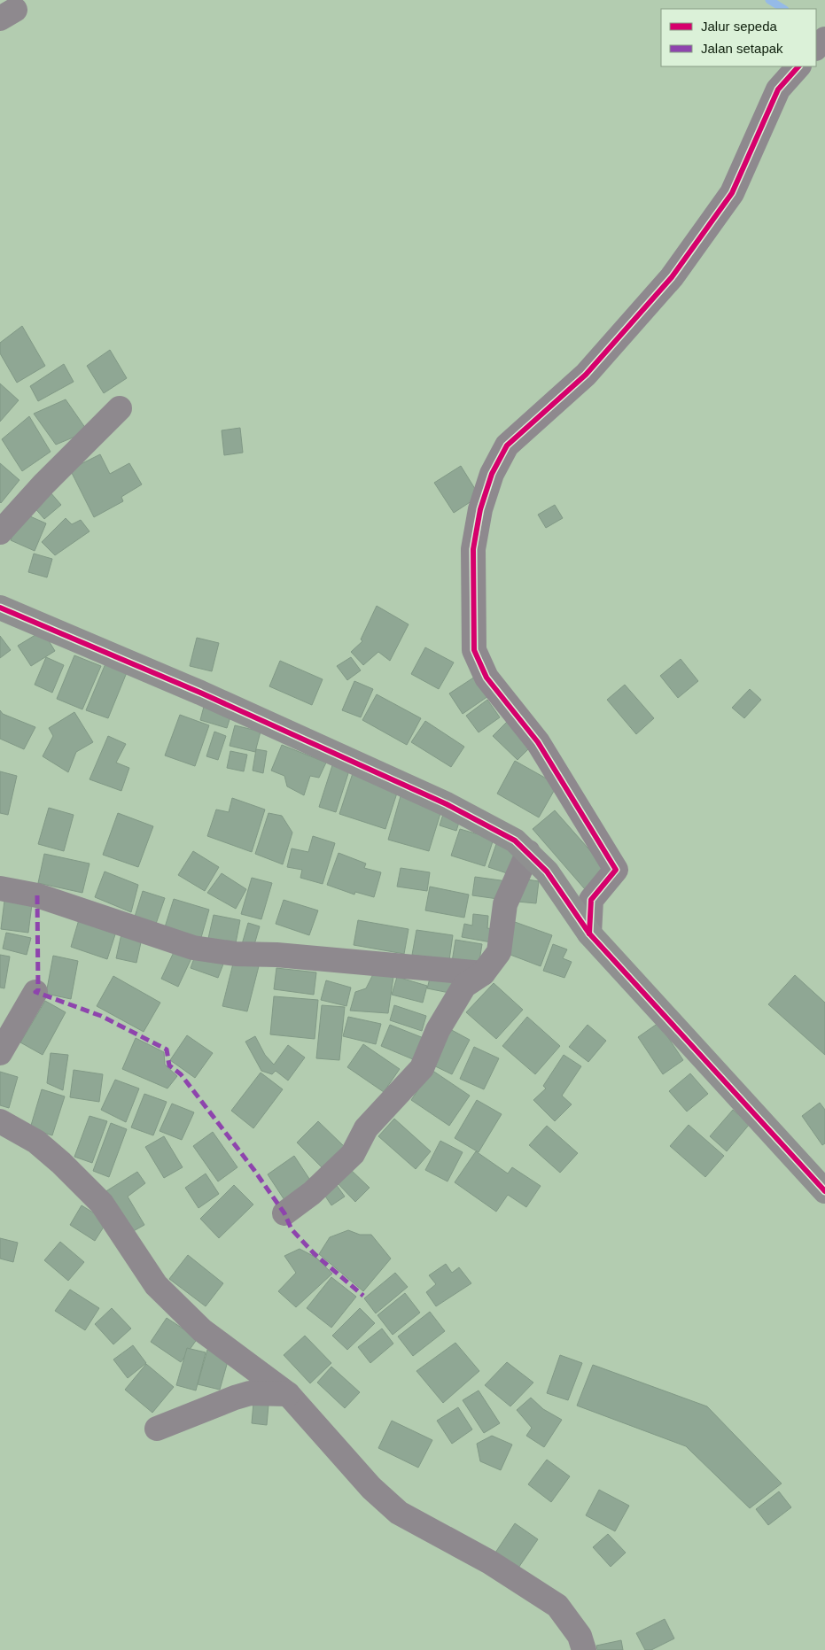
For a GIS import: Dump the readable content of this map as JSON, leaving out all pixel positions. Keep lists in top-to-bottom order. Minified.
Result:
{"legend":["Jalur sepeda","Jalan setapak"]}
